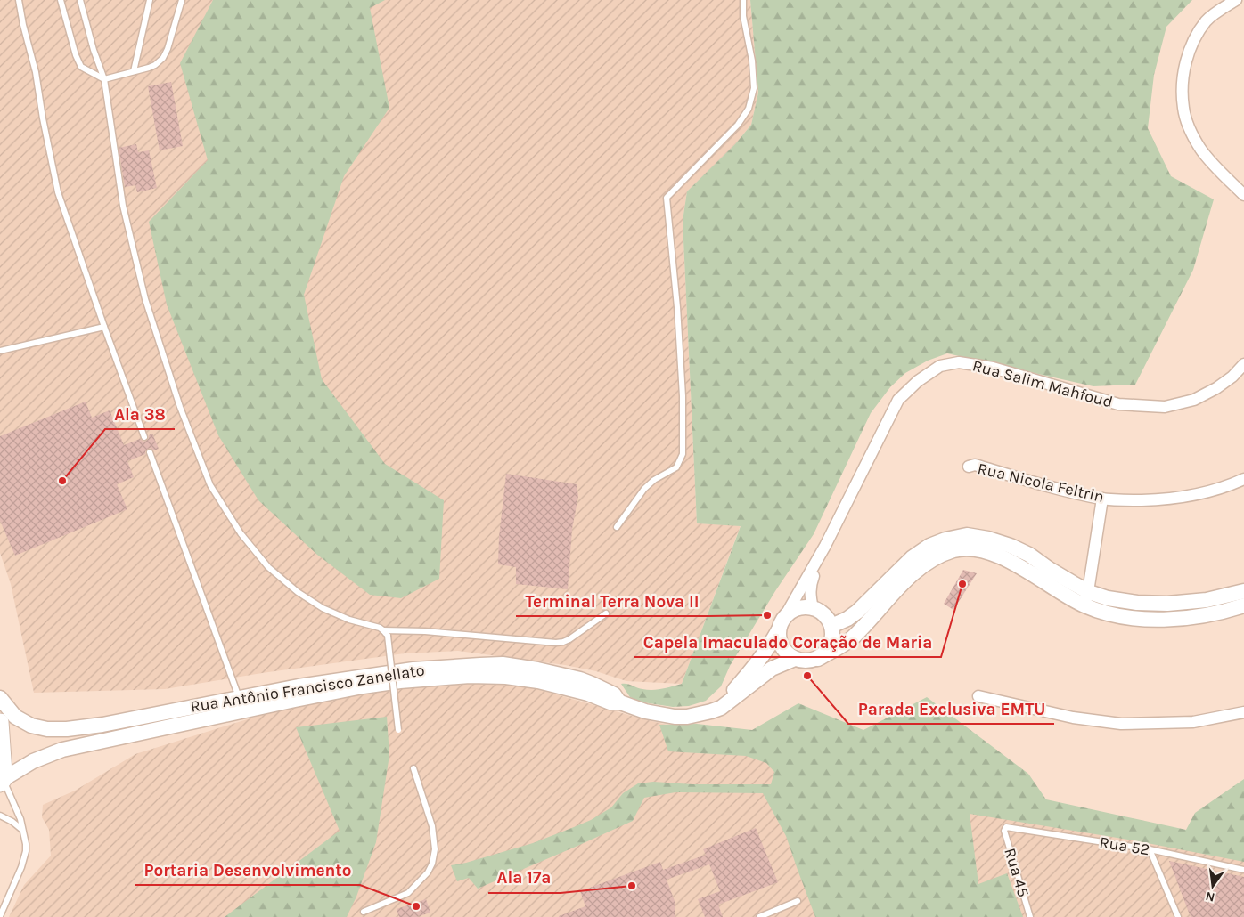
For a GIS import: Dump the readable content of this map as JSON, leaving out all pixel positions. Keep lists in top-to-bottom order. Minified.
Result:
{"streets":{"street":["Rua Salim Mahfoud","Rua Nicola Feltrin","Rua Antônio Francisco Zanellato"],"lane":["Rua 52","Rua 45"]},"crossings":[["Rua Salim Mahfoud","Rua Antônio Francisco Zanellato"],["Rua 52","Rua 45"]],"places":["Ala 38","Capela Imaculado Coração de Maria","Terminal Terra Nova II","Parada Exclusiva EMTU","Ala 17a","Portaria Desenvolvimento"],"north":"bottom"}
